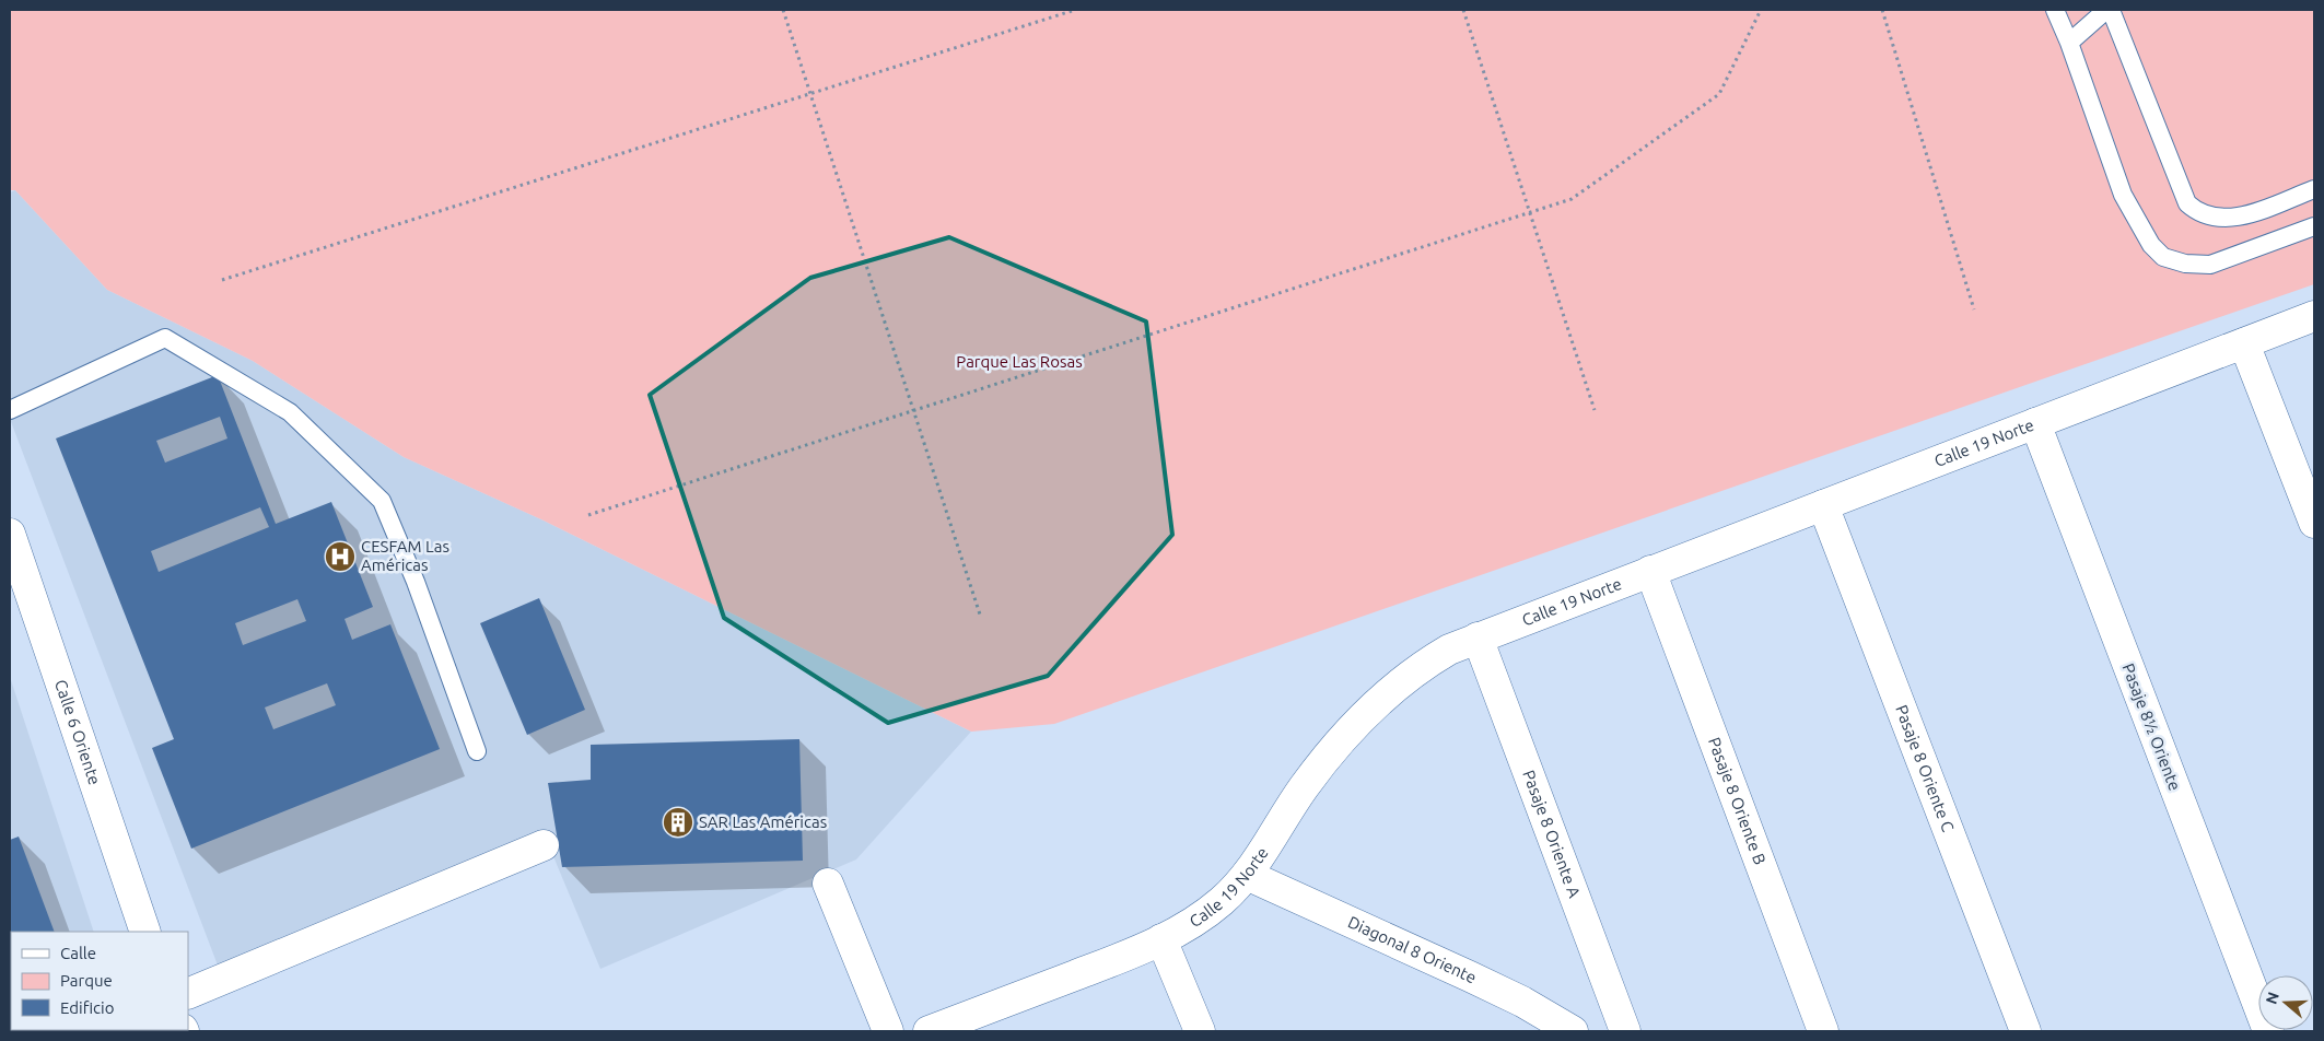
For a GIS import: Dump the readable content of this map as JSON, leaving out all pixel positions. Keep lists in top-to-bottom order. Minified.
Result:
{"streets":{"street":["Calle 19 Norte","Pasaje 8½ Oriente","Calle 6 Oriente","Pasaje 8 Oriente C","Pasaje 8 Oriente B","Pasaje 8 Oriente A","Diagonal 8 Oriente"]},"crossings":[["Calle 19 Norte","Pasaje 8½ Oriente"],["Calle 19 Norte","Pasaje 8 Oriente C"],["Calle 19 Norte","Pasaje 8 Oriente B"],["Calle 19 Norte","Pasaje 8 Oriente A"],["Calle 19 Norte","Diagonal 8 Oriente"]],"parks":["Parque Las Rosas"],"places":{"hospital":["CESFAM Las Américas"],"building":["SAR Las Américas"]},"legend":["Calle","Parque","Edificio"],"north":"left"}
